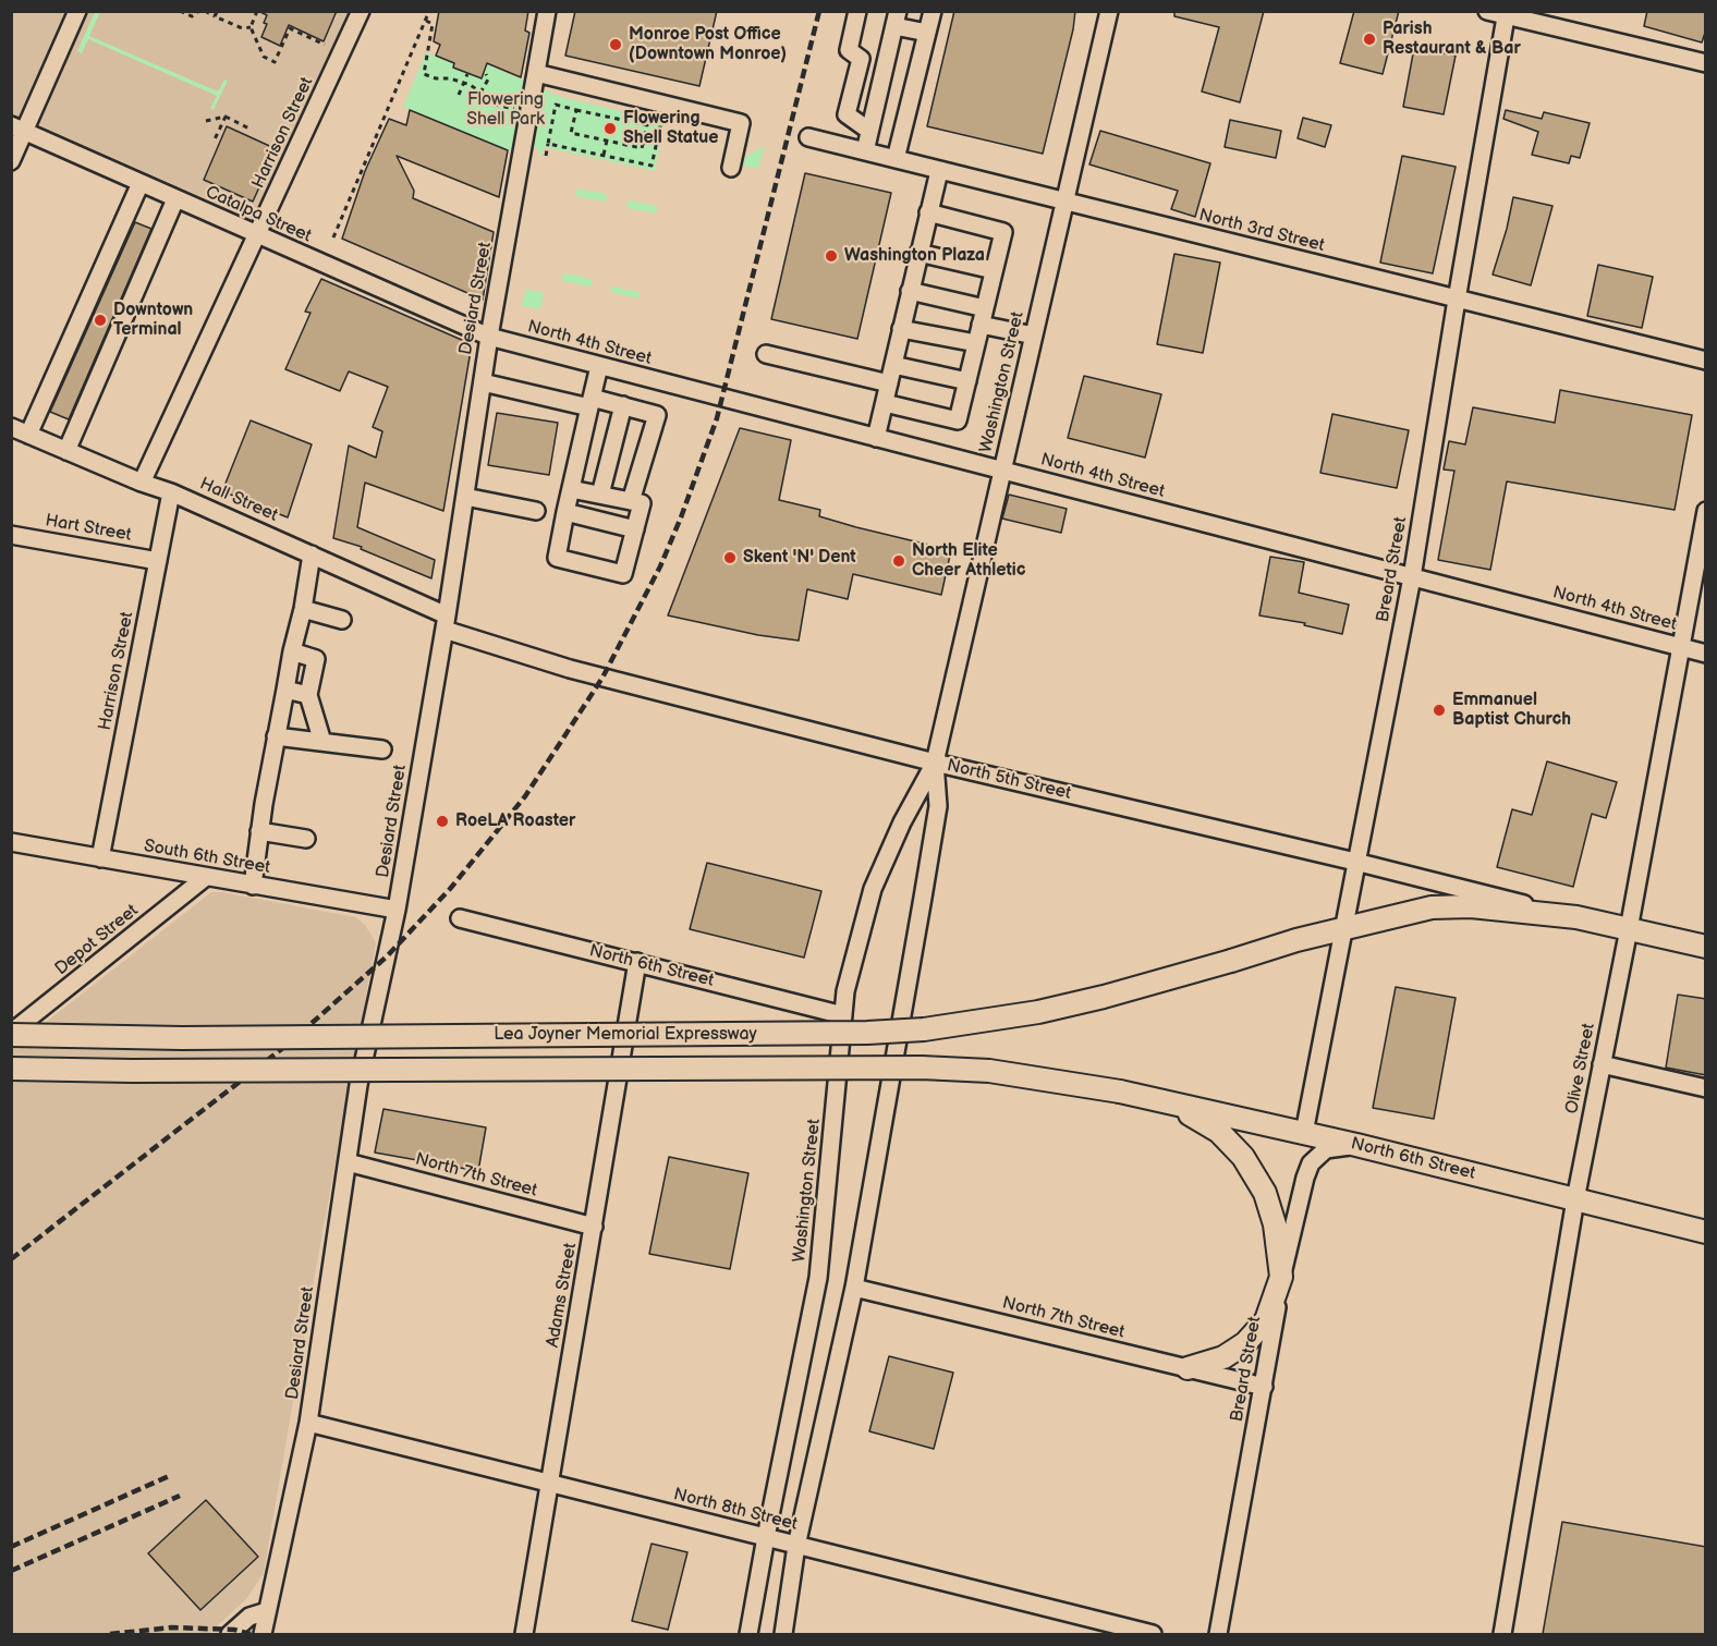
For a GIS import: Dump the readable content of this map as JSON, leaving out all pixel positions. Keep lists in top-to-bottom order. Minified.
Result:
{"streets":{"main road":["North 5th Street","North 6th Street","Lea Joyner Memorial Expressway"],"street":["Harrison Street","Catalpa Street","North 3rd Street","Desiard Street","North 4th Street","Washington Street","Hall Street","Hart Street","Breard Street","South 6th Street","Depot Street","Olive Street","North 7th Street","Adams Street","North 8th Street"]},"crossings":[["Harrison Street","Catalpa Street"],["Harrison Street","Hall Street"],["Harrison Street","Hart Street"],["Harrison Street","South 6th Street"],["Catalpa Street","Desiard Street"],["Catalpa Street","North 4th Street"],["North 3rd Street","Washington Street"],["North 3rd Street","Breard Street"],["Desiard Street","North 4th Street"],["Desiard Street","Hall Street"],["Desiard Street","North 5th Street"],["Desiard Street","South 6th Street"],["Desiard Street","North 7th Street"],["Desiard Street","North 8th Street"],["North 4th Street","Washington Street"],["North 4th Street","Breard Street"],["North 4th Street","Olive Street"],["Washington Street","North 5th Street"],["Washington Street","North 6th Street"],["Washington Street","North 7th Street"],["Washington Street","North 8th Street"],["Hall Street","North 5th Street"],["Breard Street","North 5th Street"],["Breard Street","North 6th Street"],["Breard Street","North 7th Street"],["North 5th Street","Lea Joyner Memorial Expressway"],["North 5th Street","Olive Street"],["South 6th Street","Depot Street"],["Depot Street","Lea Joyner Memorial Expressway"],["North 6th Street","Lea Joyner Memorial Expressway"],["North 6th Street","Olive Street"],["North 6th Street","Adams Street"],["North 7th Street","Adams Street"],["Adams Street","North 8th Street"]],"parks":["Flowering Shell Park"],"places":["Parish Restaurant & Bar","Monroe Post Office (Downtown Monroe)","Flowering Shell Statue","Washington Plaza","Downtown Terminal","Skent 'N' Dent","North Elite Cheer Athletic","Emmanuel Baptist Church","RoeLA Roaster"]}
